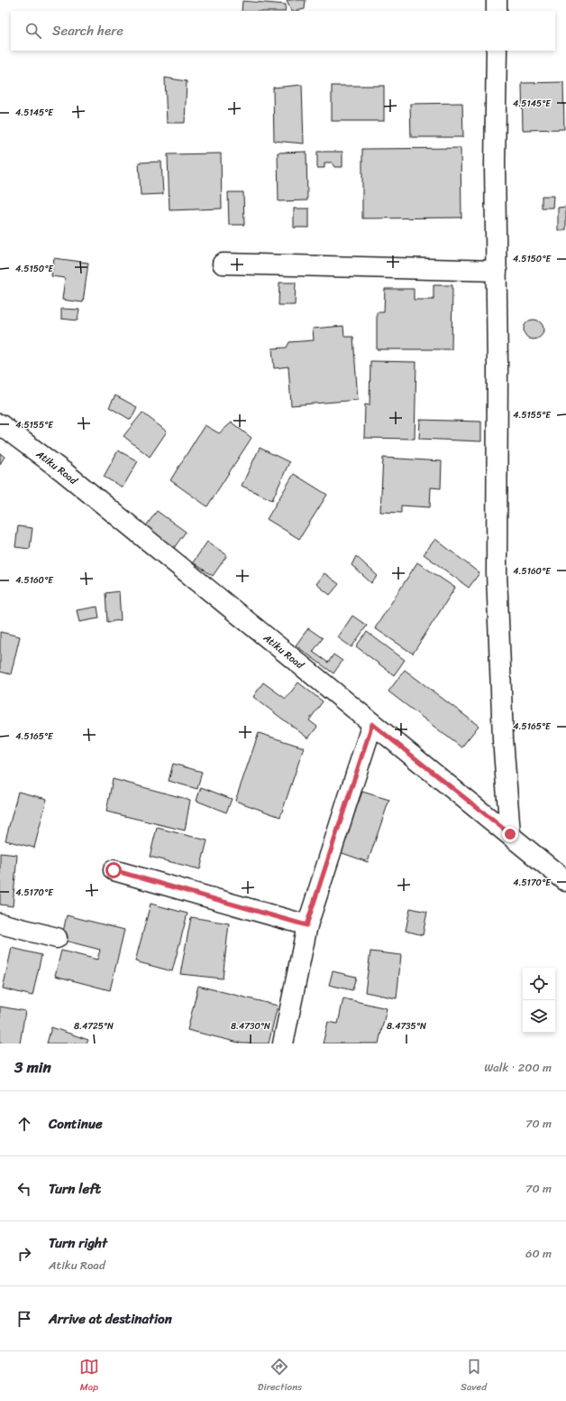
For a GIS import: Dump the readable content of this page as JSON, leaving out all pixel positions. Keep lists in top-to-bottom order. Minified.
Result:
{"streets":{"street":["Atiku Road"]},"page":{"search":"Search here","heading":["3 min","Walk · 200 m"],"list":[["Continue","70 m"],["Turn left","70 m"],["Turn right","Atiku Road","60 m"],"Arrive at destination"],"nav":["Map","Directions","Saved"]},"coordinates":["4.5145°E","4.5150°E","4.5155°E","4.5160°E","4.5165°E","4.5170°E","8.4725°N","8.4730°N","8.4735°N"]}
